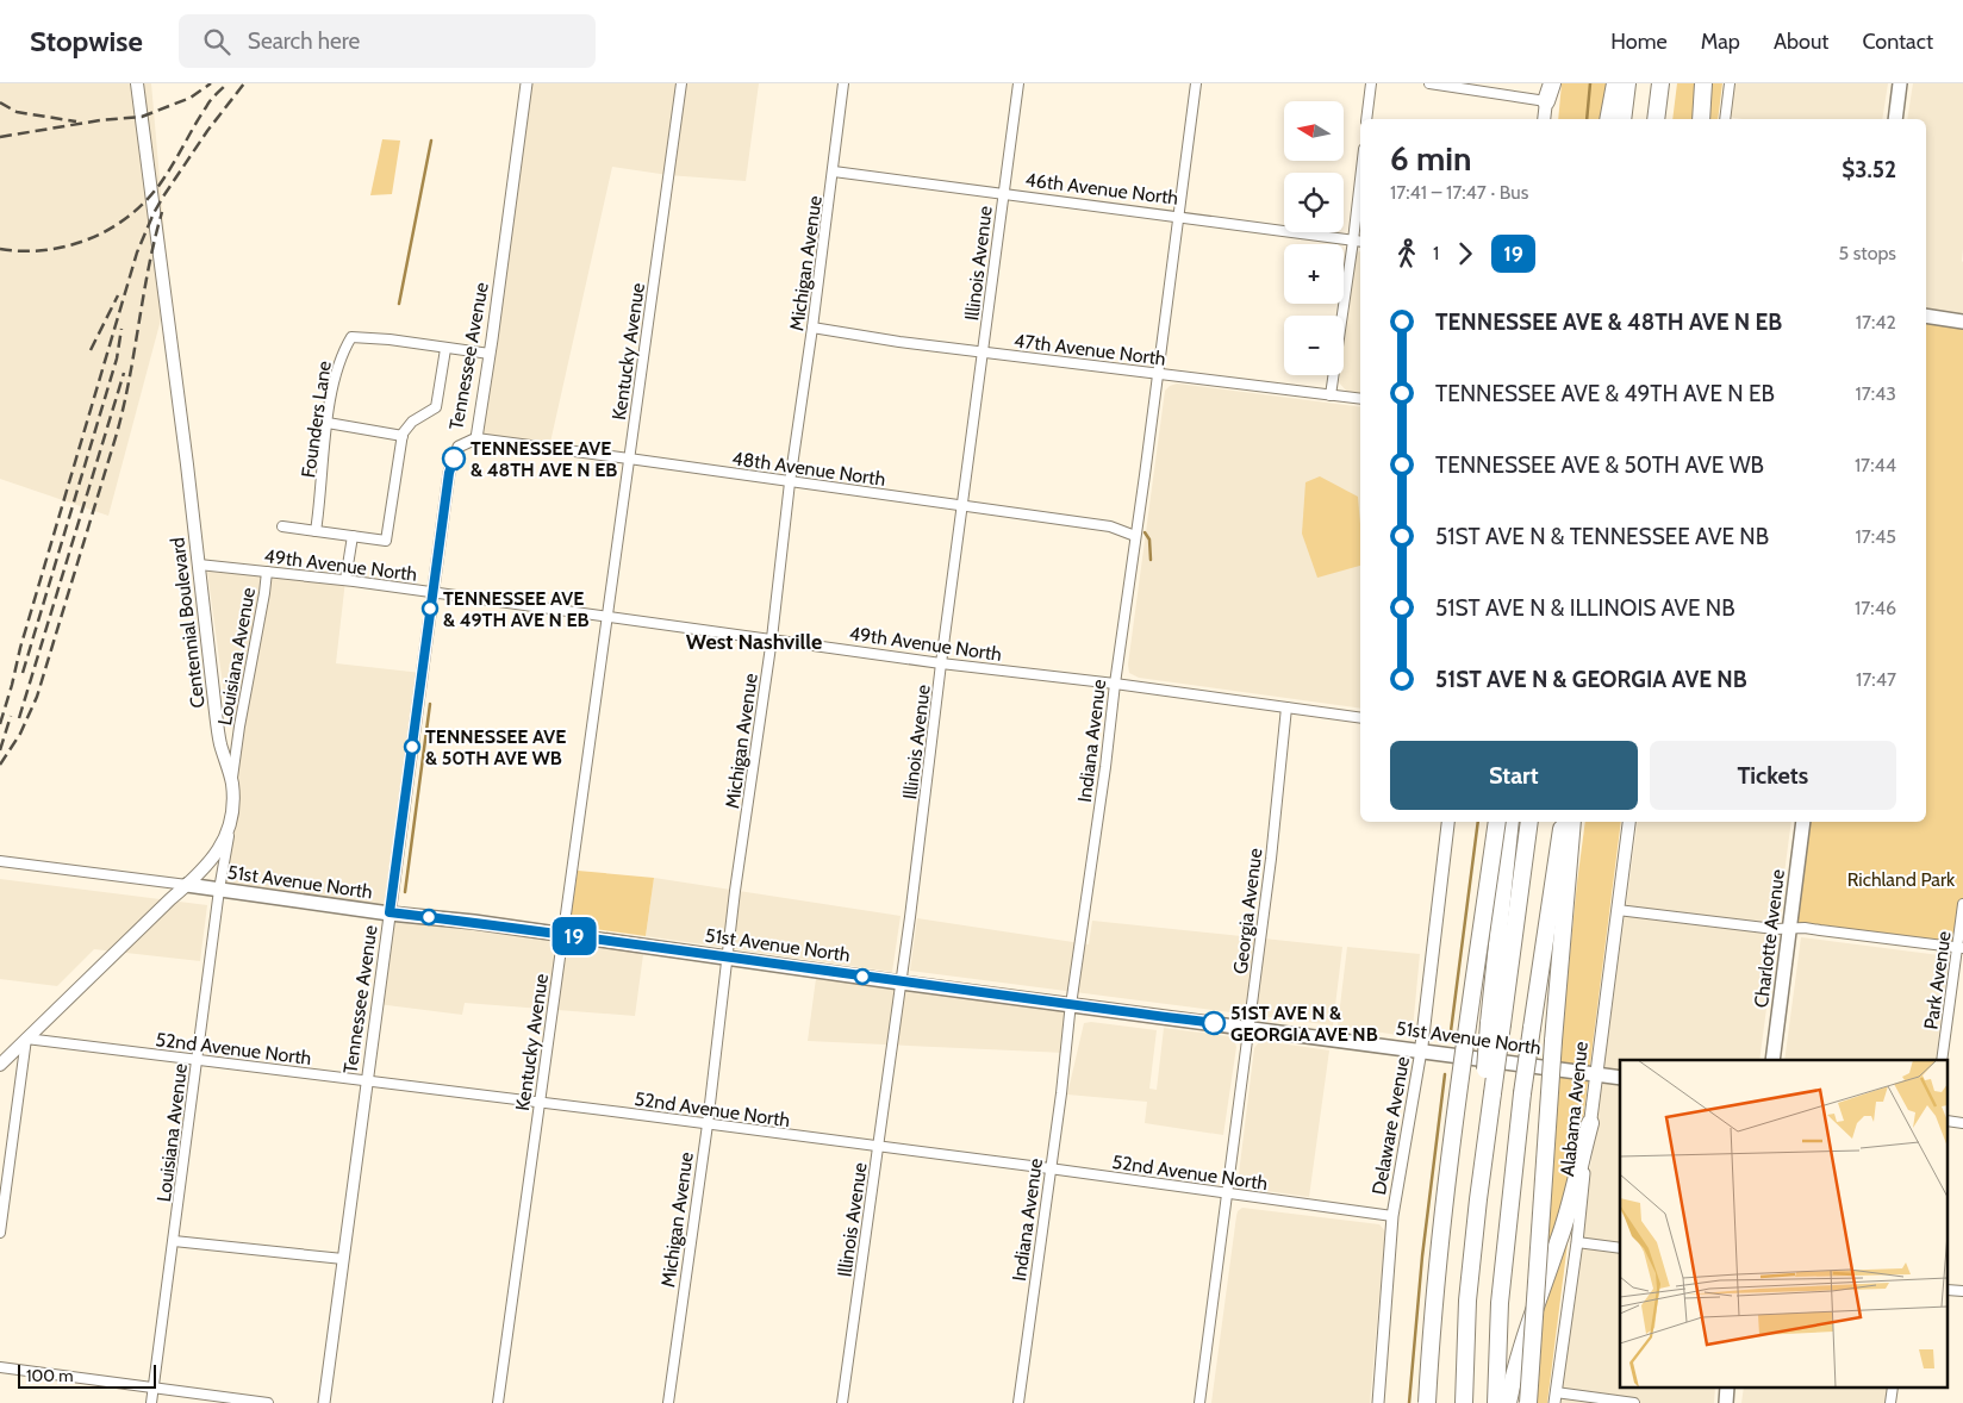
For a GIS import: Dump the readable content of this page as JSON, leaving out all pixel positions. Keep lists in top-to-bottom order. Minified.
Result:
{"streets":{"main road":["Centennial Boulevard","51st Avenue North","Charlotte Avenue","Alabama Avenue","Delaware Avenue"],"street":["46th Avenue North","Michigan Avenue","Illinois Avenue","47th Avenue North","Kentucky Avenue","Tennessee Avenue","Founders Lane","48th Avenue North","49th Avenue North","Louisiana Avenue","Indiana Avenue","Georgia Avenue","Park Avenue","52nd Avenue North"]},"crossings":[["46th Avenue North","Michigan Avenue"],["46th Avenue North","Illinois Avenue"],["46th Avenue North","Indiana Avenue"],["Michigan Avenue","47th Avenue North"],["Michigan Avenue","48th Avenue North"],["Michigan Avenue","49th Avenue North"],["Michigan Avenue","51st Avenue North"],["Michigan Avenue","52nd Avenue North"],["Illinois Avenue","47th Avenue North"],["Illinois Avenue","48th Avenue North"],["Illinois Avenue","49th Avenue North"],["Illinois Avenue","51st Avenue North"],["Illinois Avenue","52nd Avenue North"],["47th Avenue North","Indiana Avenue"],["Kentucky Avenue","48th Avenue North"],["Kentucky Avenue","49th Avenue North"],["Kentucky Avenue","51st Avenue North"],["Kentucky Avenue","52nd Avenue North"],["Tennessee Avenue","Founders Lane"],["Tennessee Avenue","48th Avenue North"],["Tennessee Avenue","49th Avenue North"],["Tennessee Avenue","51st Avenue North"],["Tennessee Avenue","52nd Avenue North"],["48th Avenue North","Indiana Avenue"],["49th Avenue North","Centennial Boulevard"],["49th Avenue North","Louisiana Avenue"],["49th Avenue North","Indiana Avenue"],["49th Avenue North","Georgia Avenue"],["Centennial Boulevard","Louisiana Avenue"],["Centennial Boulevard","51st Avenue North"],["Centennial Boulevard","52nd Avenue North"],["Louisiana Avenue","51st Avenue North"],["Louisiana Avenue","52nd Avenue North"],["Indiana Avenue","51st Avenue North"],["Indiana Avenue","52nd Avenue North"],["51st Avenue North","Georgia Avenue"],["51st Avenue North","Alabama Avenue"],["51st Avenue North","Delaware Avenue"],["Georgia Avenue","52nd Avenue North"],["52nd Avenue North","Delaware Avenue"]],"districts":["West Nashville"],"parks":["Richland Park"],"places":["TENNESSEE AVE & 48TH AVE N EB","TENNESSEE AVE & 49TH AVE N EB","TENNESSEE AVE & 50TH AVE WB","51ST AVE N & GEORGIA AVE NB"],"lines":["bus line 19"],"scale_bar":"100 m","north":"left","page":{"header":"Stopwise","search":"Search here","nav":["Home","Map","About","Contact"],"on_map":"19","map_buttons":["+","−"],"heading":["6 min","17:41 – 17:47 · Bus","$3.52"],"legs":["1","19","5 stops"],"list":[{"name":"TENNESSEE AVE & 48TH AVE N EB","value":"17:42"},{"name":"TENNESSEE AVE & 49TH AVE N EB","value":"17:43"},{"name":"TENNESSEE AVE & 50TH AVE WB","value":"17:44"},{"name":"51ST AVE N & TENNESSEE AVE NB","value":"17:45"},{"name":"51ST AVE N & ILLINOIS AVE NB","value":"17:46"},{"name":"51ST AVE N & GEORGIA AVE NB","value":"17:47"}],"buttons":["Start","Tickets"],"scale":"100 m"}}
